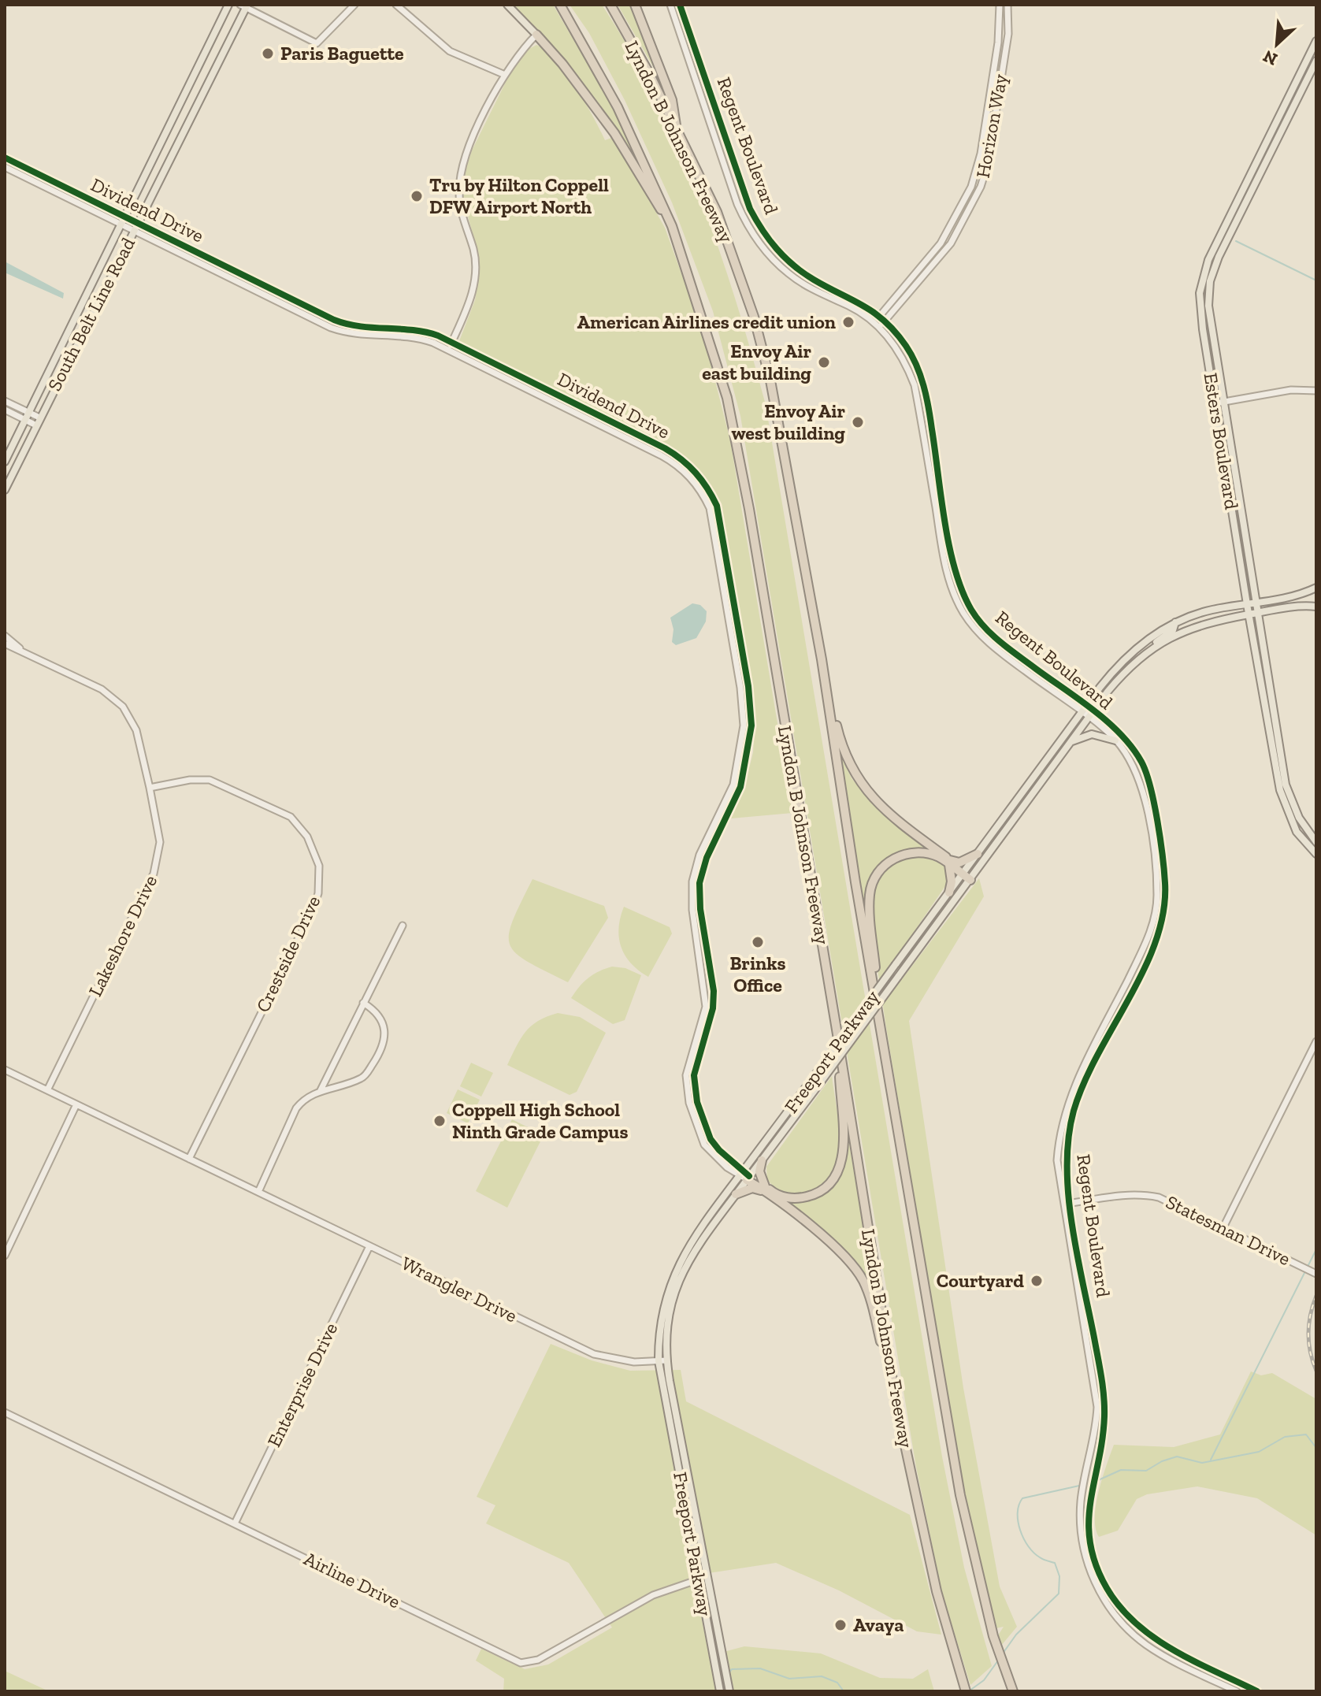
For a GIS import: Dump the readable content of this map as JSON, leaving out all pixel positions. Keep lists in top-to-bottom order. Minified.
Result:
{"streets":{"highway":["Lyndon B Johnson Freeway"],"main road":["South Belt Line Road","Esters Boulevard","Freeport Parkway"],"street":["Horizon Way","Regent Boulevard","Dividend Drive","Lakeshore Drive","Crestside Drive","Statesman Drive","Wrangler Drive","Enterprise Drive","Airline Drive"]},"crossings":[["Horizon Way","Regent Boulevard"],["Regent Boulevard","Freeport Parkway"],["Regent Boulevard","Statesman Drive"],["Dividend Drive","South Belt Line Road"],["Dividend Drive","Freeport Parkway"],["Esters Boulevard","Freeport Parkway"],["Lakeshore Drive","Crestside Drive"],["Lakeshore Drive","Wrangler Drive"],["Crestside Drive","Wrangler Drive"],["Freeport Parkway","Wrangler Drive"],["Freeport Parkway","Airline Drive"],["Wrangler Drive","Enterprise Drive"],["Enterprise Drive","Airline Drive"]],"places":["Paris Baguette","Tru by Hilton Coppell DFW Airport North","American Airlines credit union","Envoy Air east building","Envoy Air west building","Brinks Office","Coppell High School Ninth Grade Campus","Courtyard","Avaya"],"north":"bottom left"}
